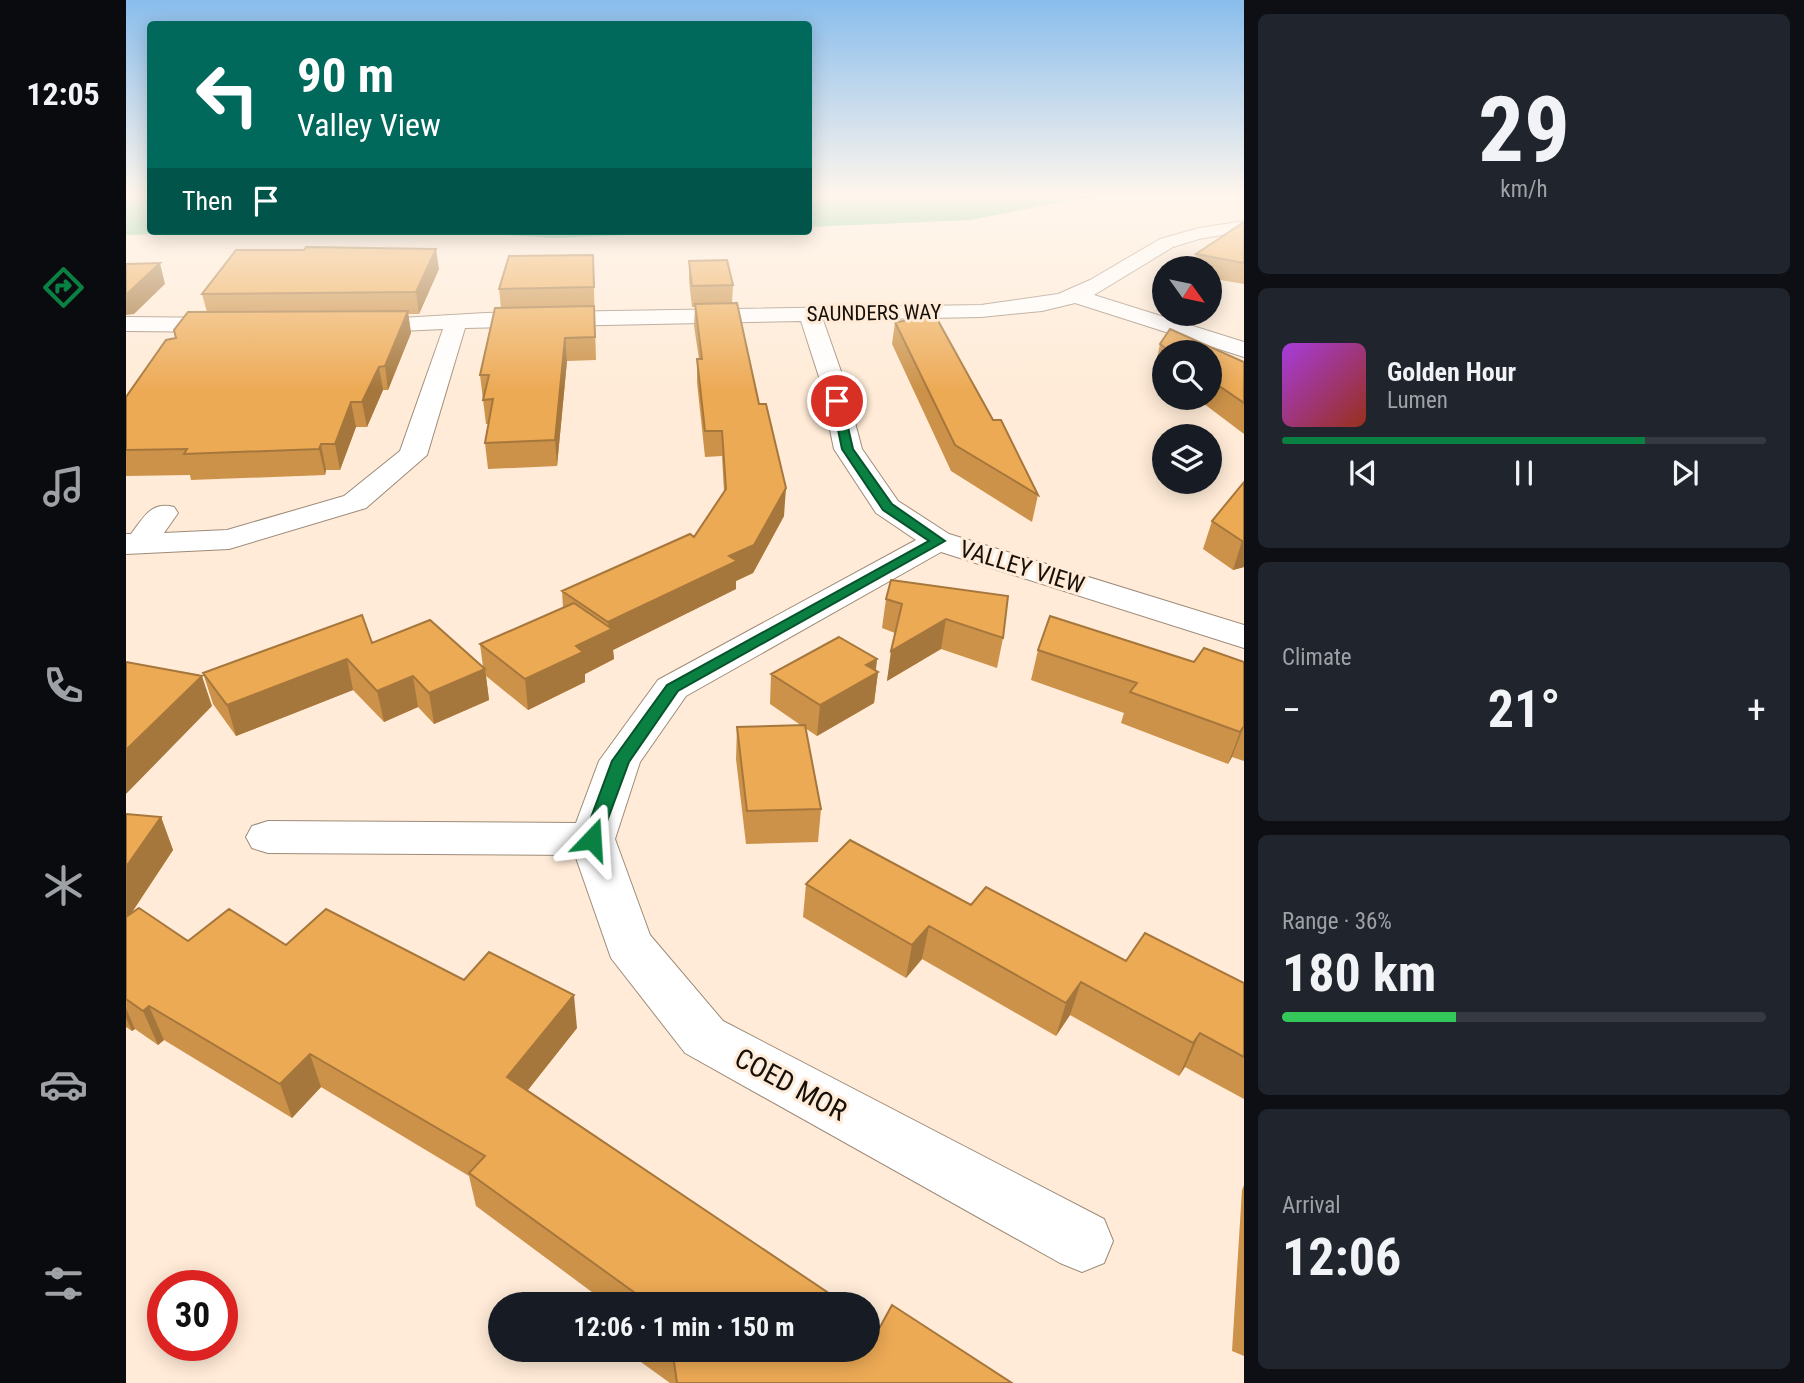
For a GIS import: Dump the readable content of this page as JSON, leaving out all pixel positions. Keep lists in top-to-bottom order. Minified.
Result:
{"streets":{"street":["SAUNDERS WAY","VALLEY VIEW","COED MOR"]},"crossings":[["SAUNDERS WAY","VALLEY VIEW"]],"north":"bottom right","page":{"tabs":"12:05","tile":[["29","km/h"],"Climate",["Range · 36%","180 km"],["Arrival","12:06"]],"turn":["90 m","Valley View"],"then":"Then","song":["Golden Hour","Lumen"],"heat":["−","21°","+"],"limit":"30","trip":"12:06 · 1 min · 150 m"}}
